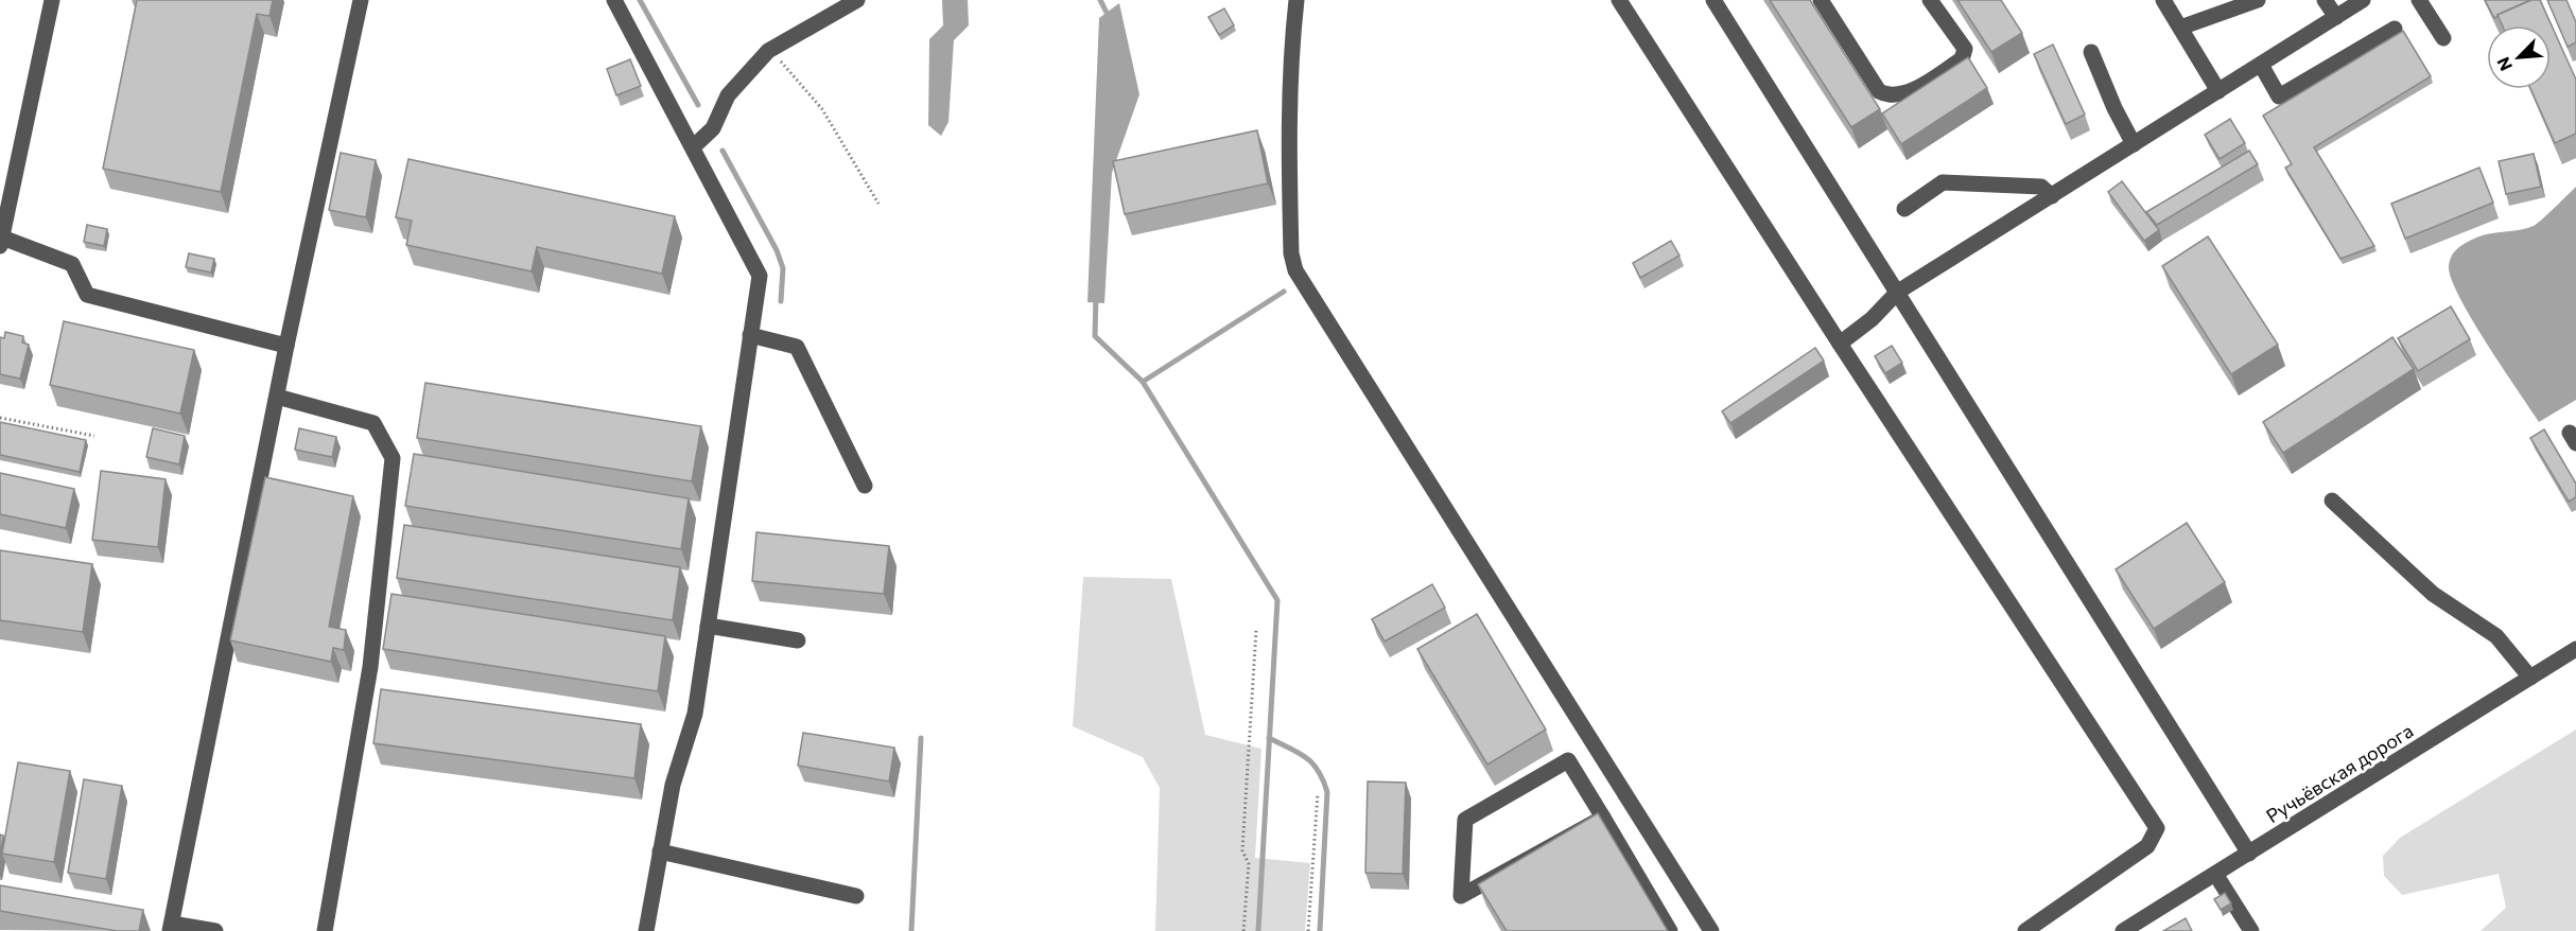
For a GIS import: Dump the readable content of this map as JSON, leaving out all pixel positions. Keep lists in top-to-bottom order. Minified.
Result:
{"streets":{"street":["Ручьёвская дорога"]},"north":"bottom left"}
